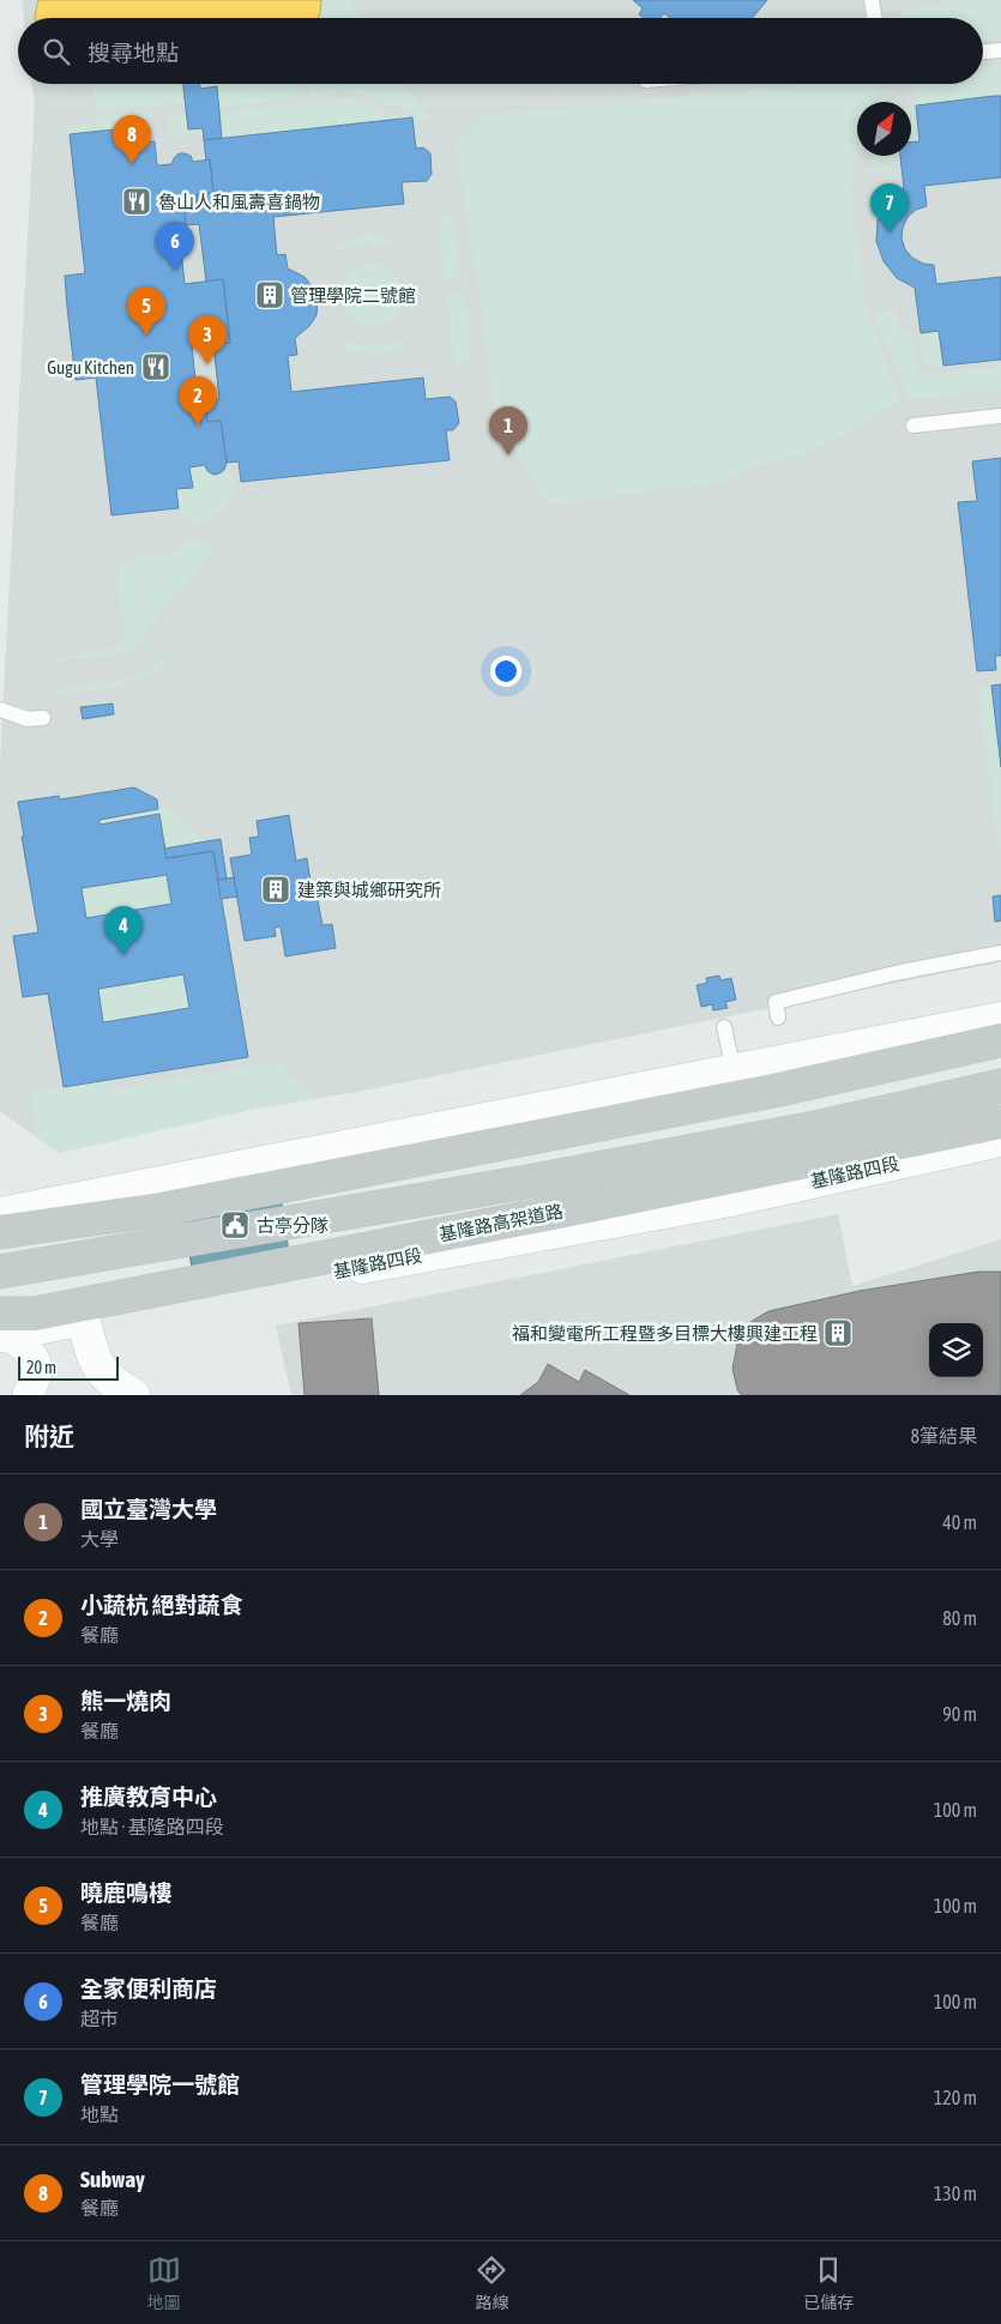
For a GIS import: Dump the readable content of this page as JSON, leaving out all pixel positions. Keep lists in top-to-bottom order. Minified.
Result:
{"streets":{"highway":["基隆路高架道路"],"main road":["基隆路四段"]},"crossings":[["基隆路四段","基隆路高架道路"]],"places":{"restaurant":["魯山人和風壽喜鍋物","Gugu Kitchen"],"building":["管理學院二號館","建築與城鄉研究所","福和變電所工程暨多目標大樓興建工程"],"public building":["古亭分隊"]},"scale_bar":"20 m","north":"top right","page":{"search":"搜尋地點","pins":["8","7","6","5","3","2","1","4"],"scale":"20 m","heading":["附近","8筆結果"],"list":[{"mark":"1","name":"國立臺灣大學","note":"大學","value":"40 m"},{"mark":"2","name":"小蔬杭 絕對蔬食","note":"餐廳","value":"80 m"},{"mark":"3","name":"熊一燒肉","note":"餐廳","value":"90 m"},{"mark":"4","name":"推廣教育中心","note":"地點 · 基隆路四段","value":"100 m"},{"mark":"5","name":"曉鹿鳴樓","note":"餐廳","value":"100 m"},{"mark":"6","name":"全家便利商店","note":"超市","value":"100 m"},{"mark":"7","name":"管理學院一號館","note":"地點","value":"120 m"},{"mark":"8","name":"Subway","note":"餐廳","value":"130 m"}],"nav":["地圖","路線","已儲存"]}}
